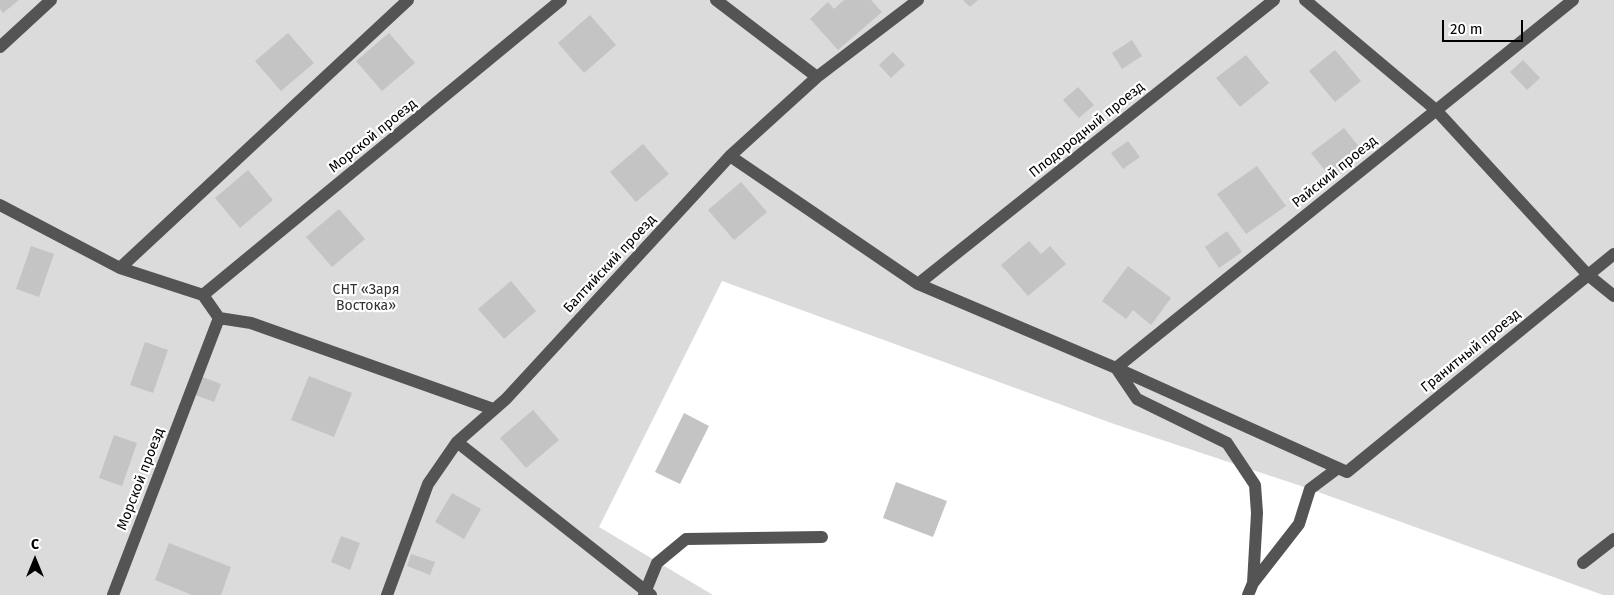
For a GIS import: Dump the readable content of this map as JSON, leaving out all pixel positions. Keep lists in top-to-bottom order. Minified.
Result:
{"streets":{"lane":["Плодородный проезд","Морской проезд","Райский проезд","Балтийский проезд","Гранитный проезд"]},"parks":["СНТ «Заря Востока»"],"scale_bar":"20 m","north":"top"}
